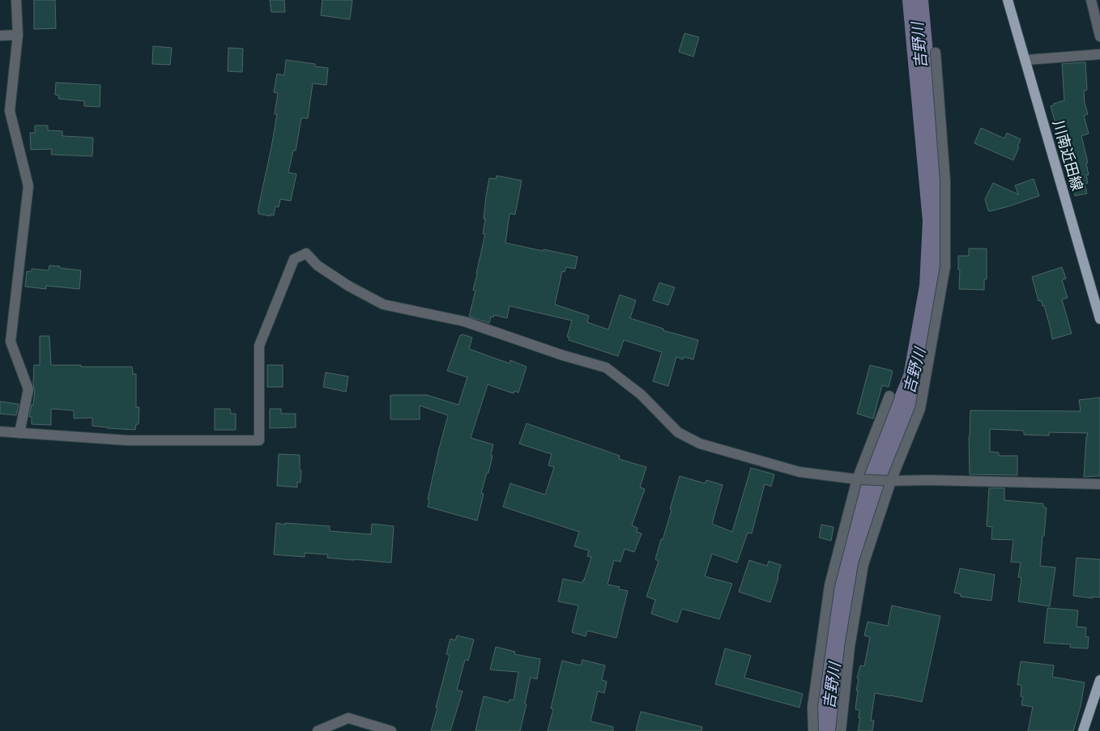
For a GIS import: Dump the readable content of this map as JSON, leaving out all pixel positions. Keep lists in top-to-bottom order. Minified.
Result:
{"streets":{"main road":["川南近田線"]},"water":["吉野川"]}
